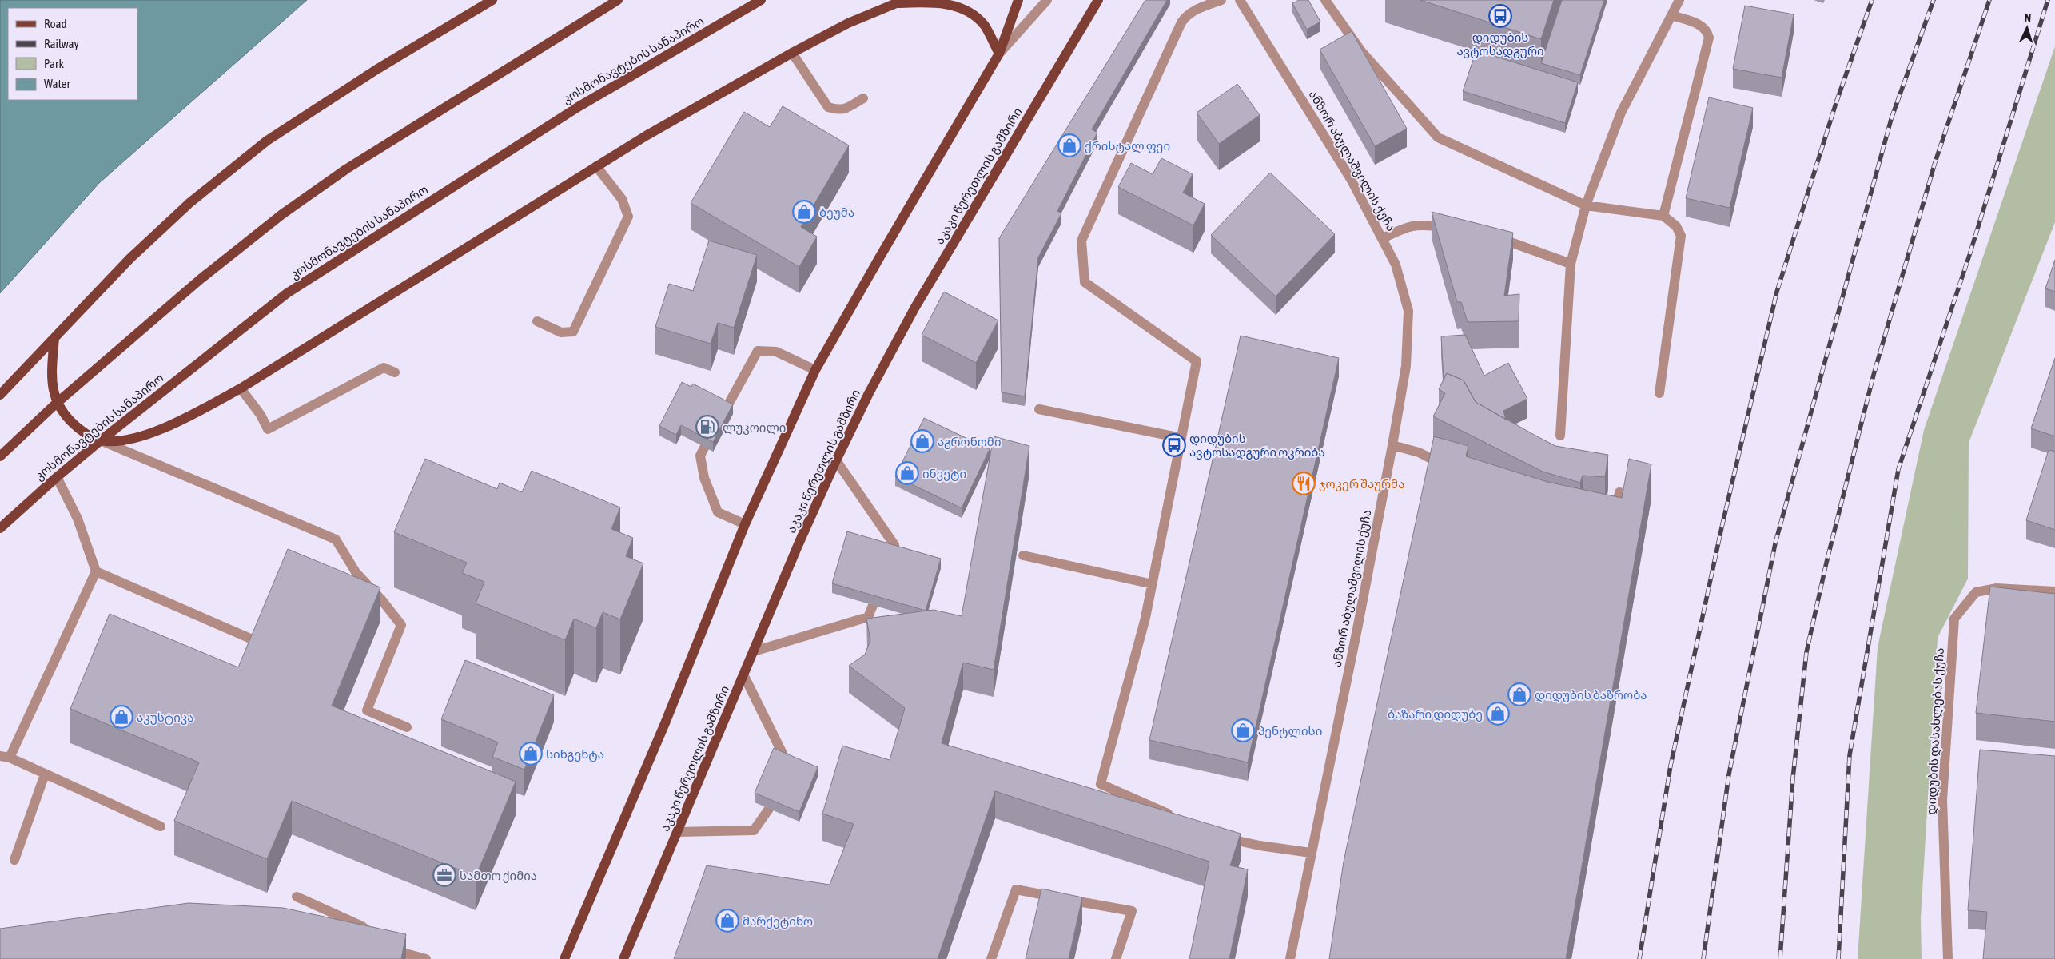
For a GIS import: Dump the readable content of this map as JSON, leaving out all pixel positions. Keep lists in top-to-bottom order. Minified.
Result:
{"streets":{"main road":["კოსმონავტების სანაპირო","აკაკი წერეთლის გამზირი"],"street":["ანზორ აბულაშვილის ქუჩა","დიდუბის დასახლებას ქუჩა"]},"places":{"bus stop":["დიდუბის ავტოსადგური","დიდუბის ავტოსადგური ოკრიბა"],"shop":["ქრისტალ ფეი","ბეუმა","აგრონომი","ინვეტი","დიდუბის ბაზრობა","ბაზარი დიდუბე","აკუსტიკა","პენტლისი","სინგენტა","მარქეტინო"],"fuel station":["ლუკოილი"],"restaurant":["ჯოკერ შაურმა"],"office":["სამთო ქიმია"]},"legend":["Road","Railway","Park","Water"],"north":"top"}
